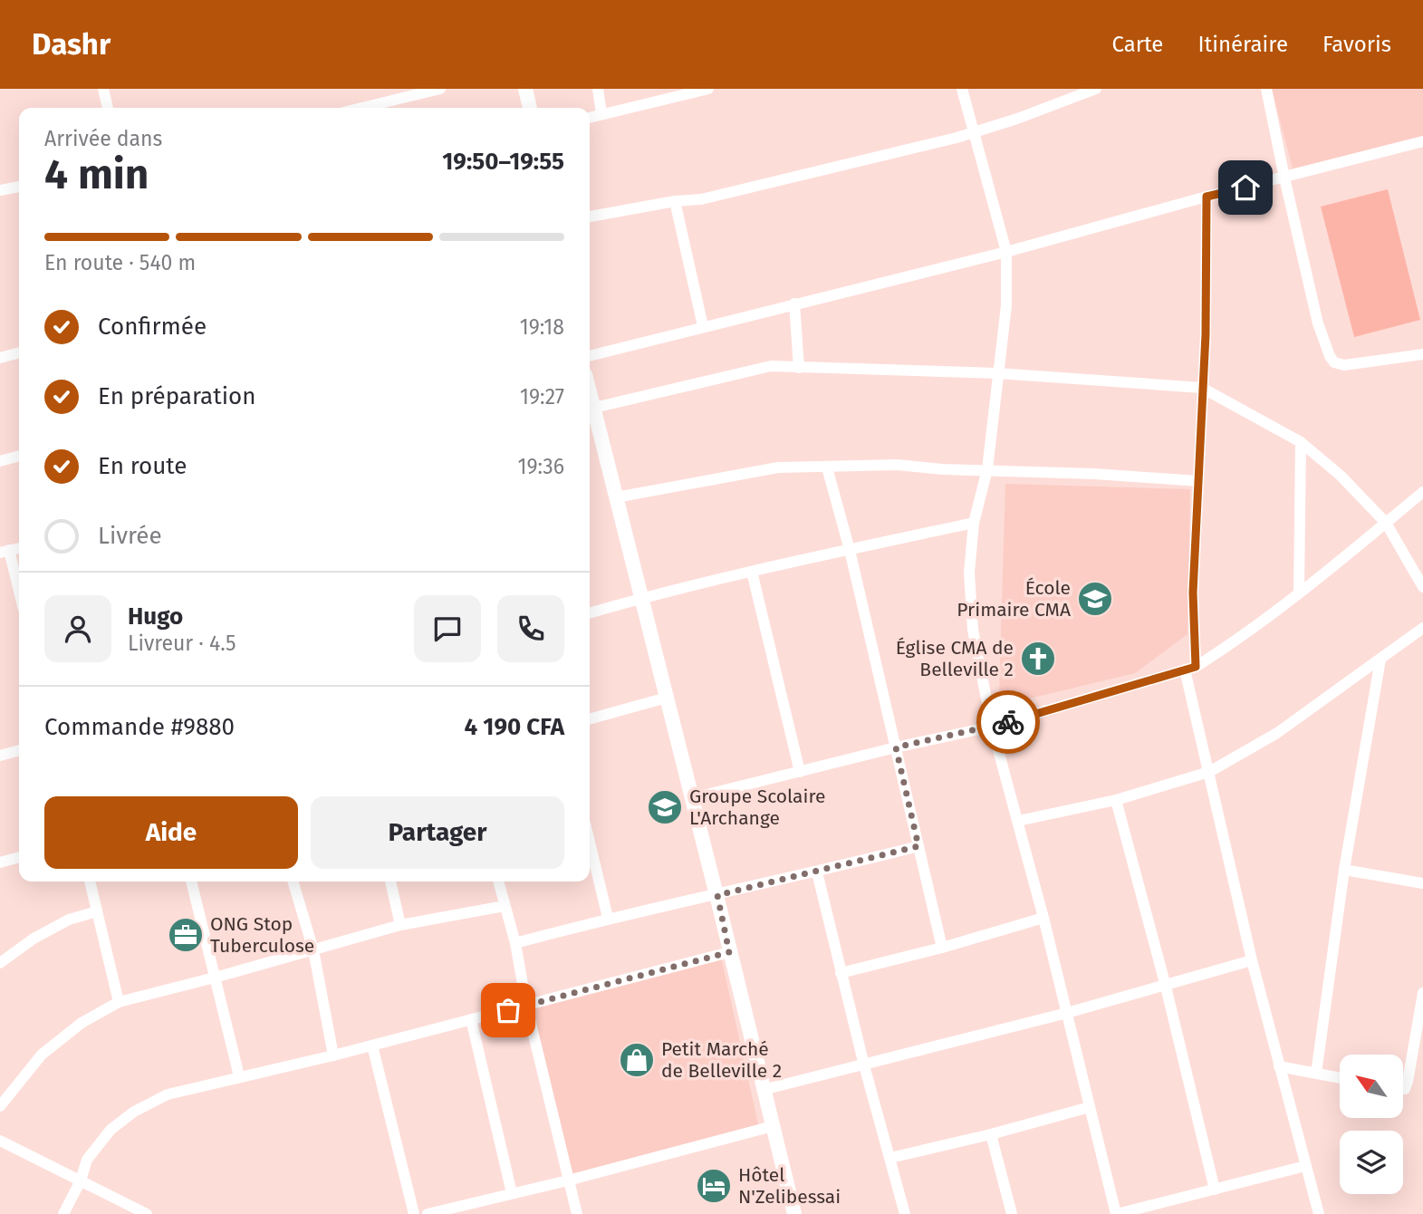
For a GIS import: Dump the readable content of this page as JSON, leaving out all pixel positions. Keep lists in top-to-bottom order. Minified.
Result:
{"places":{"school or university":["École Primaire CMA","Groupe Scolaire L'Archange"],"church":["Église CMA de Belleville 2"],"office":["ONG Stop Tuberculose"],"shop":["Petit Marché de Belleville 2"],"hotel":["Hôtel N'Zelibessai"]},"north":"top left","page":{"header":"Dashr","nav":["Carte","Itinéraire","Favoris"],"heading":["4 min","Arrivée dans","19:50–19:55"],"panel":["Hugo","Livreur · 4.5","Commande #9880","4 190 CFA"],"bar":"En route · 540 m","list":[["Confirmée","19:18"],["En préparation","19:27"],["En route","19:36"],"Livrée"],"buttons":["Aide","Partager"]}}
